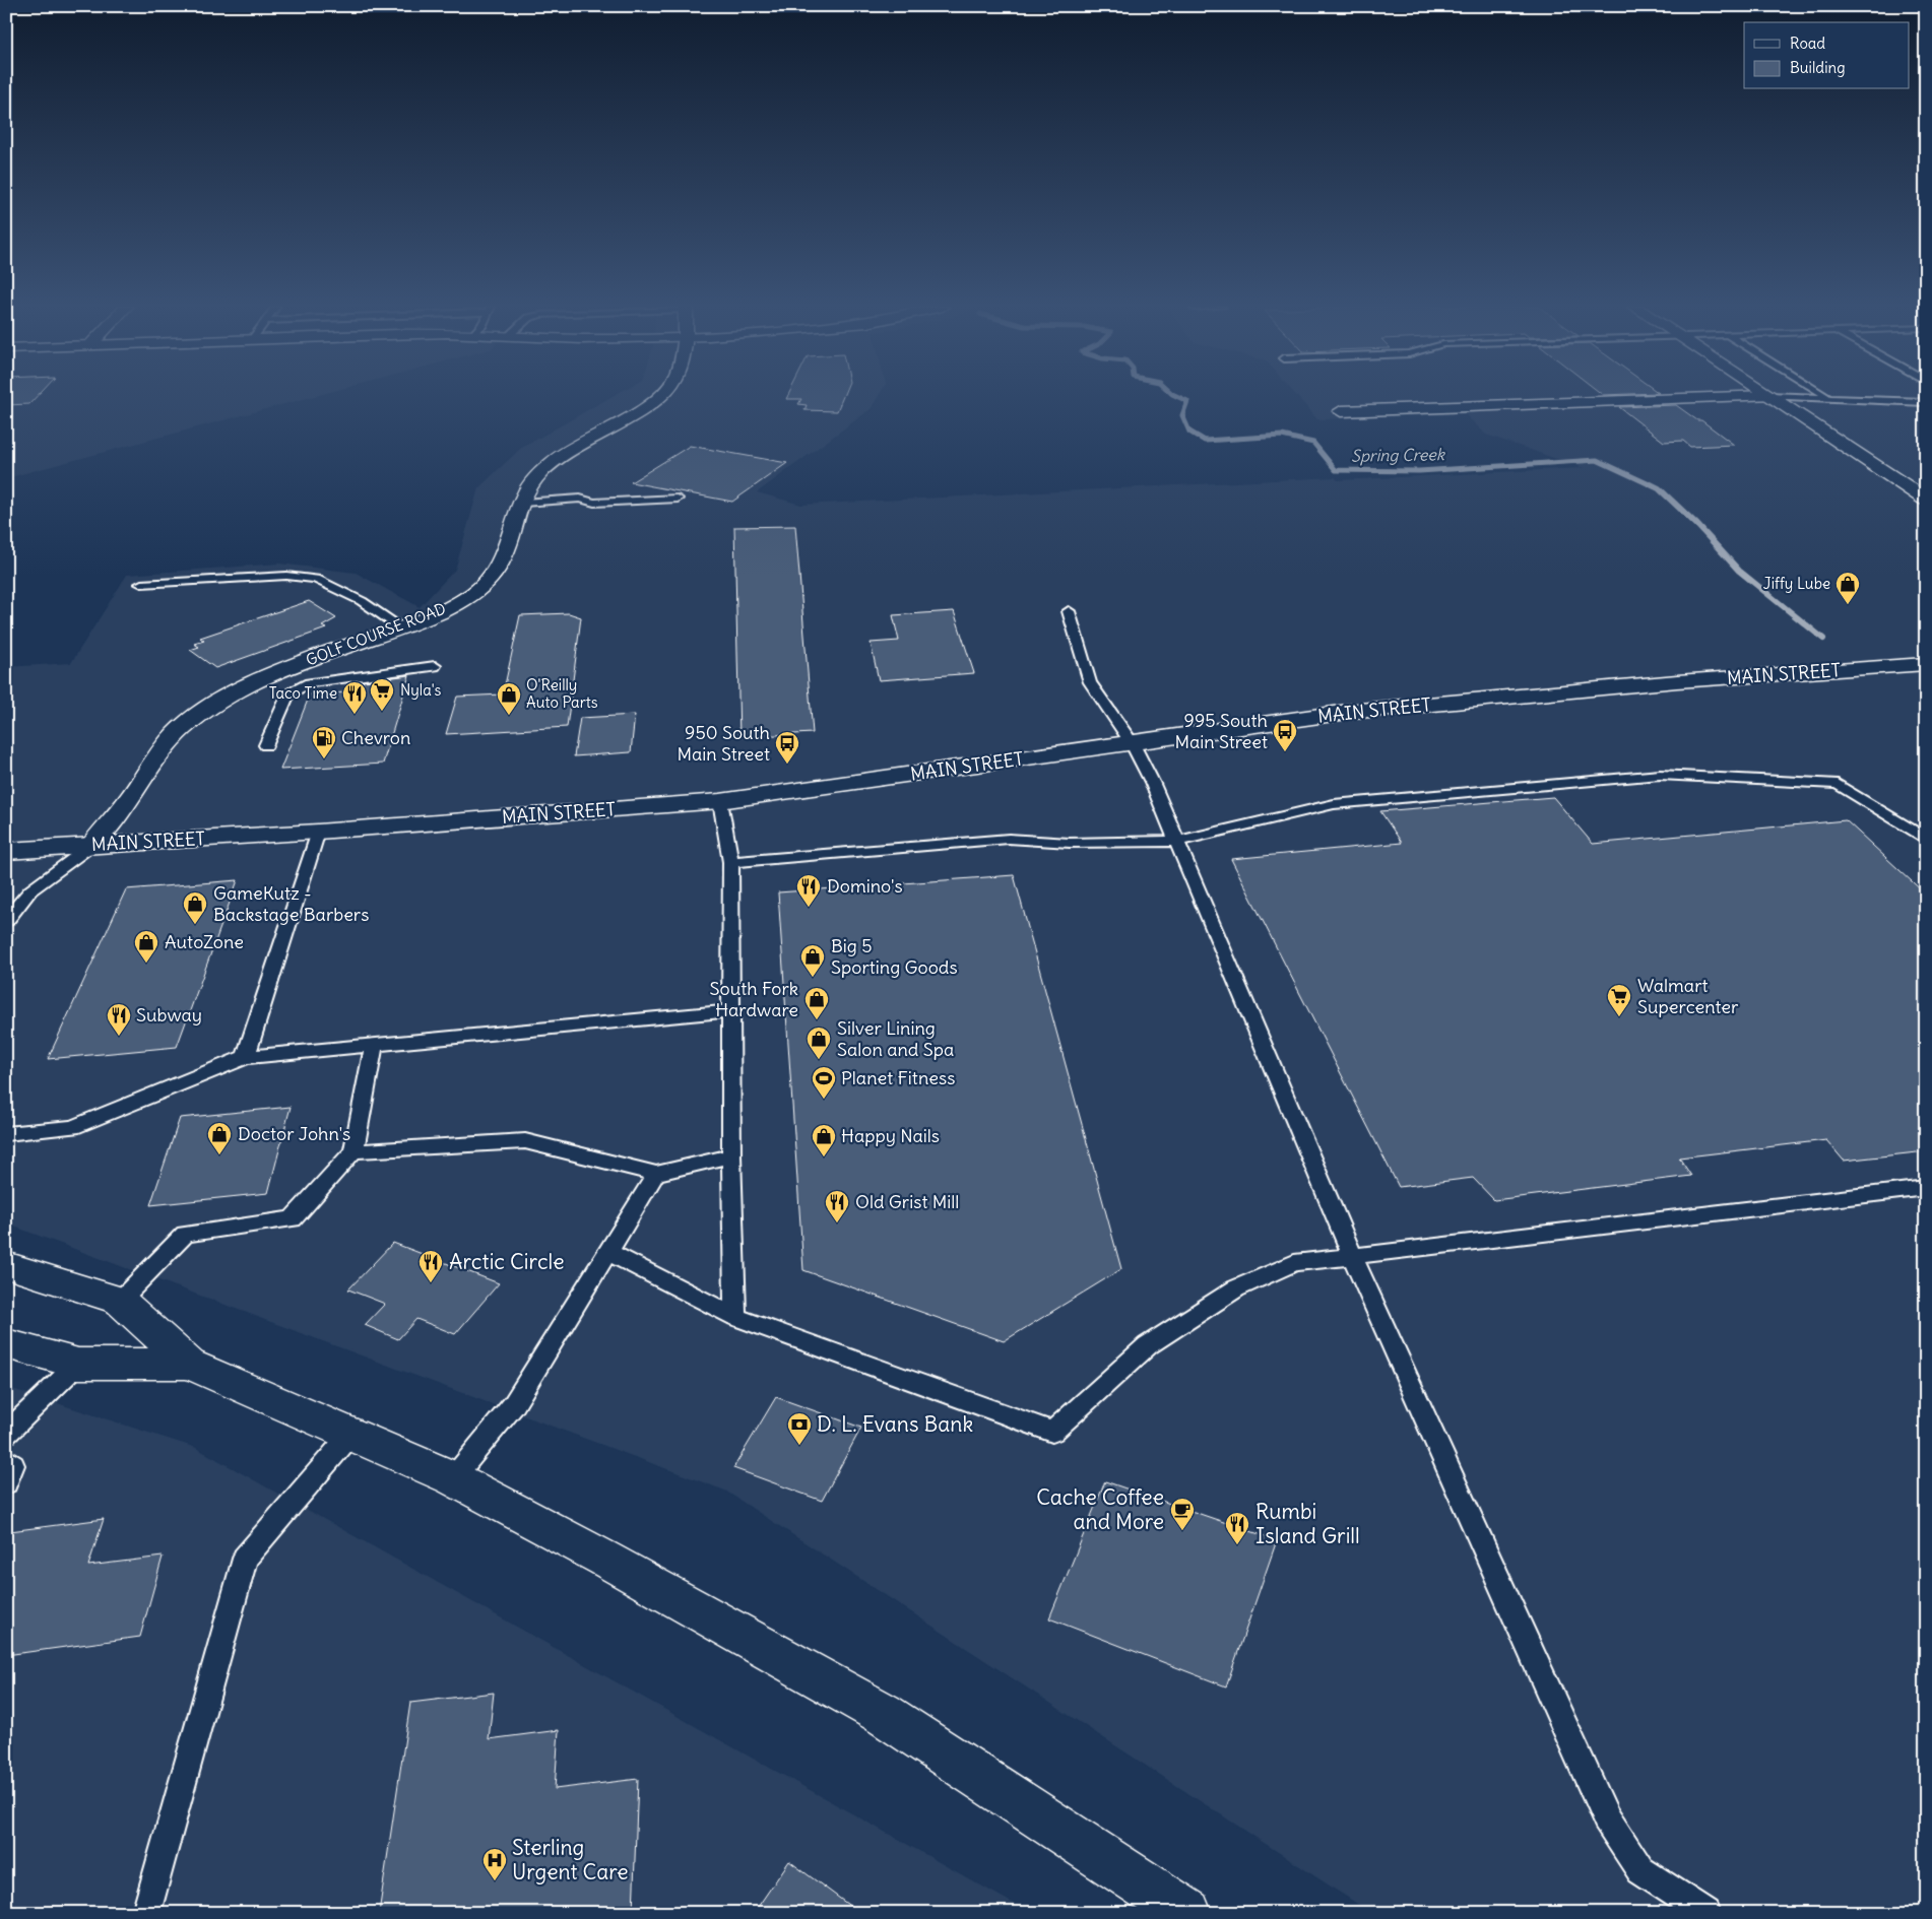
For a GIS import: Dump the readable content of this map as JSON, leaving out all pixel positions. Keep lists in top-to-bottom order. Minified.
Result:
{"streets":{"main road":["GOLF COURSE ROAD","MAIN STREET"]},"crossings":[["GOLF COURSE ROAD","MAIN STREET"]],"water":["Spring Creek"],"places":{"shop":["Jiffy Lube","O'Reilly Auto Parts","GameKutz - Backstage Barbers","AutoZone","Big 5 Sporting Goods","South Fork Hardware","Silver Lining Salon and Spa","Doctor John's","Happy Nails"],"supermarket":["Nyla's","Walmart Supercenter"],"restaurant":["Taco Time","Domino's","Subway","Old Grist Mill","Arctic Circle","Rumbi Island Grill"],"bus stop":["995 South Main Street","950 South Main Street"],"fuel station":["Chevron"],"sports":["Planet Fitness"],"bank":["D. L. Evans Bank"],"cafe":["Cache Coffee and More"],"hospital":["Sterling Urgent Care"]},"legend":["Road","Building"]}
